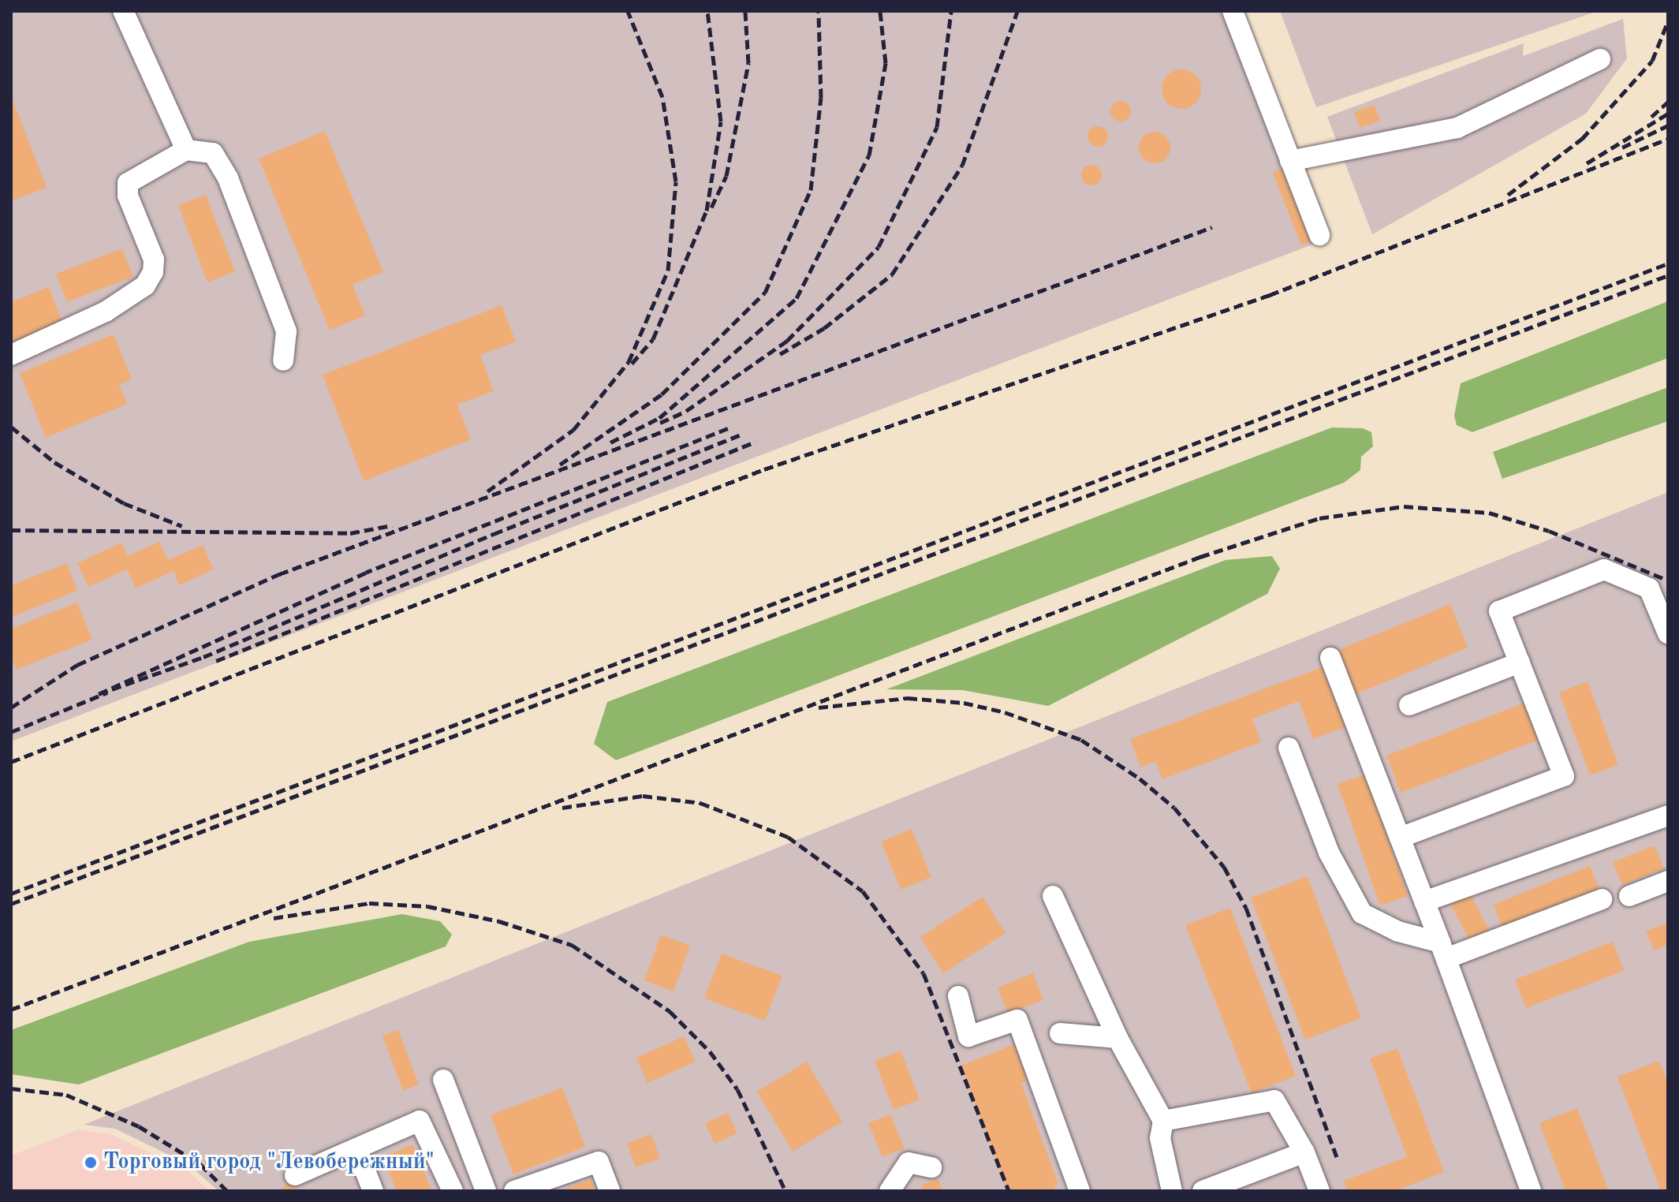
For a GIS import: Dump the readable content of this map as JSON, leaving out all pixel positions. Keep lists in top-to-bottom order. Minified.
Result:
{"places":["Торговый город \"Левобережный\""]}
